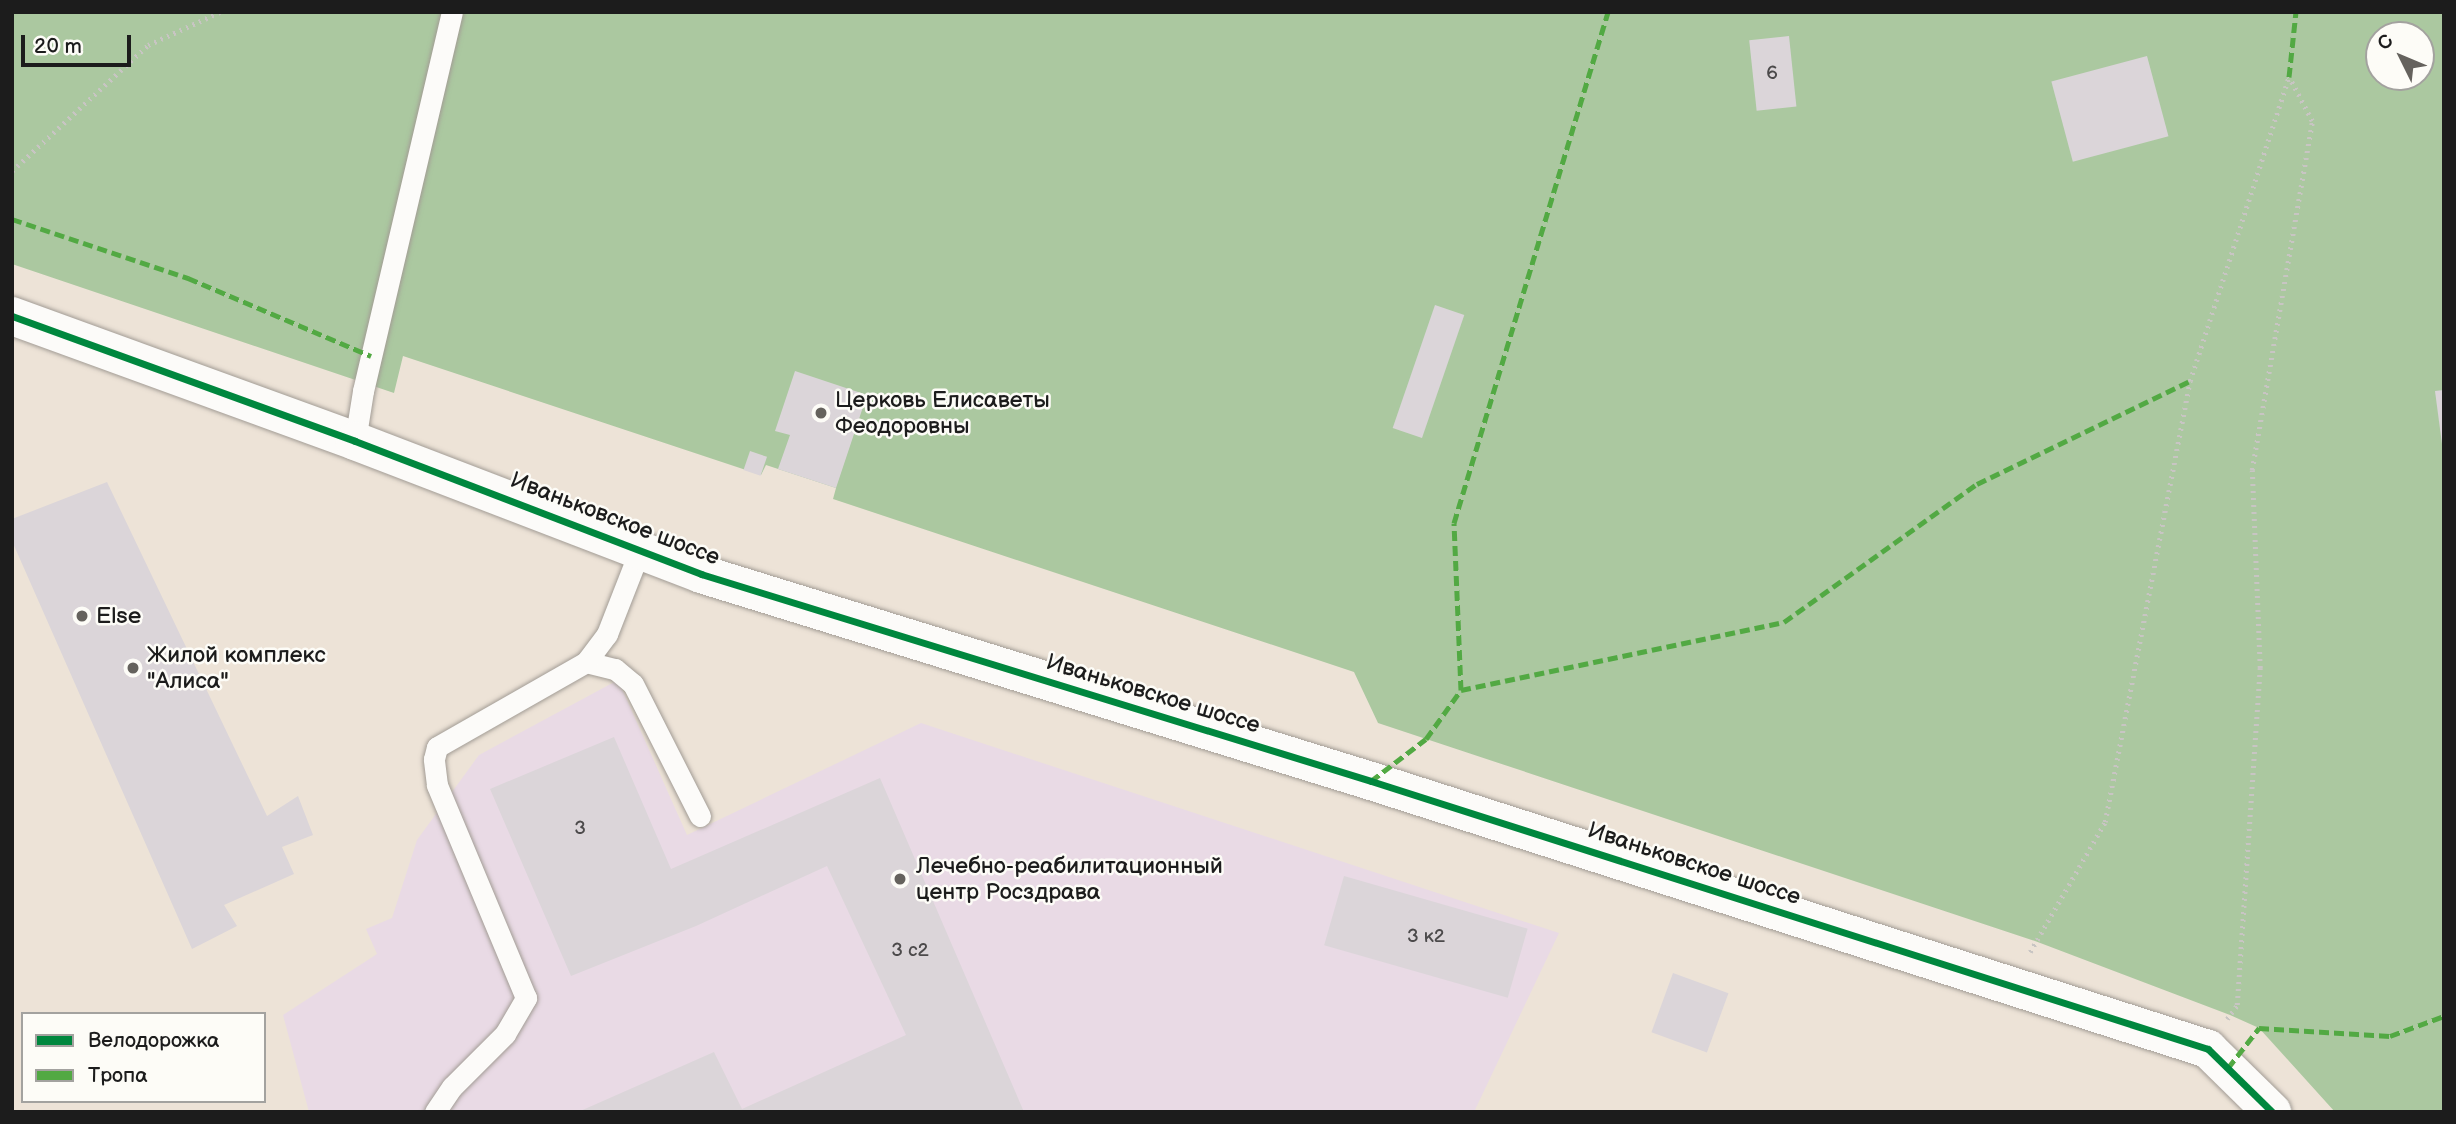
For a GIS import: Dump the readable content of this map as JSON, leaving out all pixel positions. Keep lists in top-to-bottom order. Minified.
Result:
{"streets":{"street":["Иваньковское шоссе"]},"places":["Церковь Елисаветы Феодоровны","Else","Жилой комплекс \"Алиса\"","Лечебно-реабилитационный центр Росздрава"],"house_numbers":["6","3","3 к2","3 с2"],"legend":["Велодорожка","Тропа"],"scale_bar":"20 m","north":"top left"}
